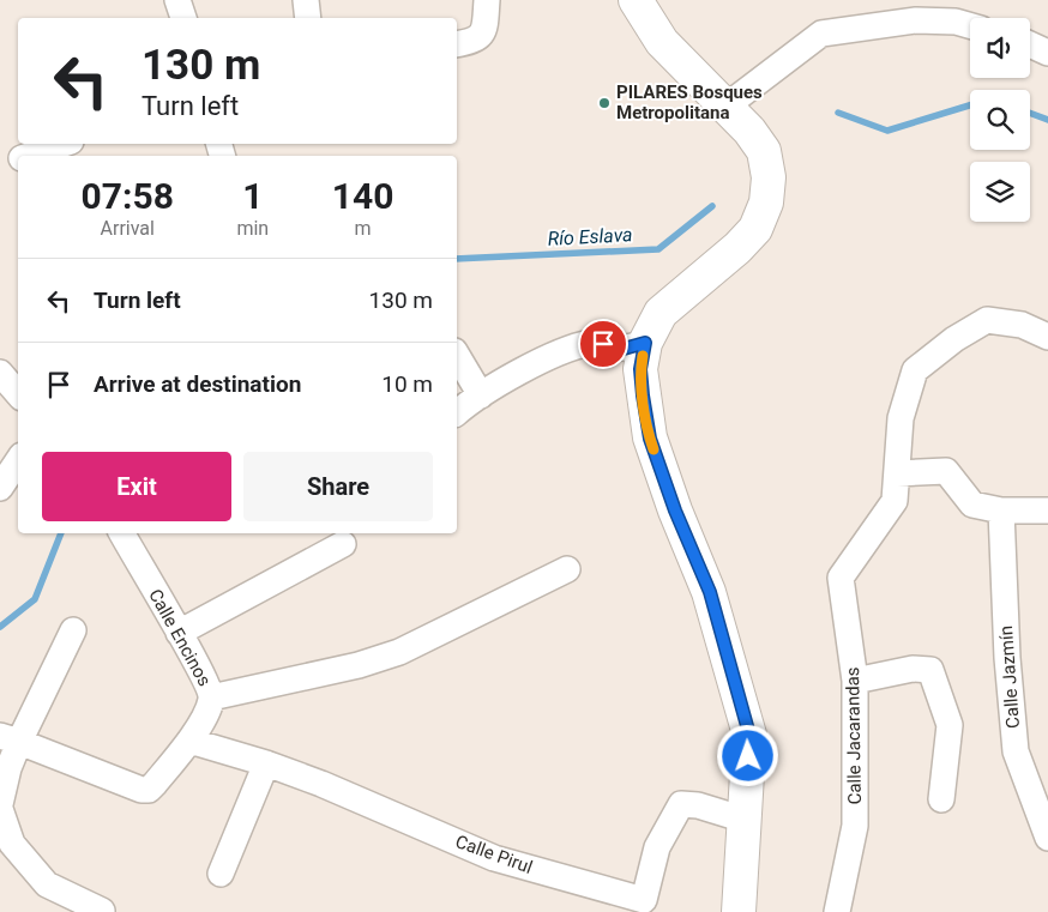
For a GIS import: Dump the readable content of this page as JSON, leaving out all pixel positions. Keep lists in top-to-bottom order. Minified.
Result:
{"streets":{"street":["Calle Encinos","Calle Jazmín","Calle Jacarandas","Calle Pirul"]},"crossings":[["Calle Encinos","Calle Pirul"]],"water":["Río Eslava"],"places":["PILARES Bosques Metropolitana"],"page":{"turn":["130 m","Turn left"],"eta":["07:58","Arrival","1","min","140","m"],"list":[{"name":"Turn left","value":"130 m"},{"name":"Arrive at destination","value":"10 m"}],"buttons":["Exit","Share"]}}
